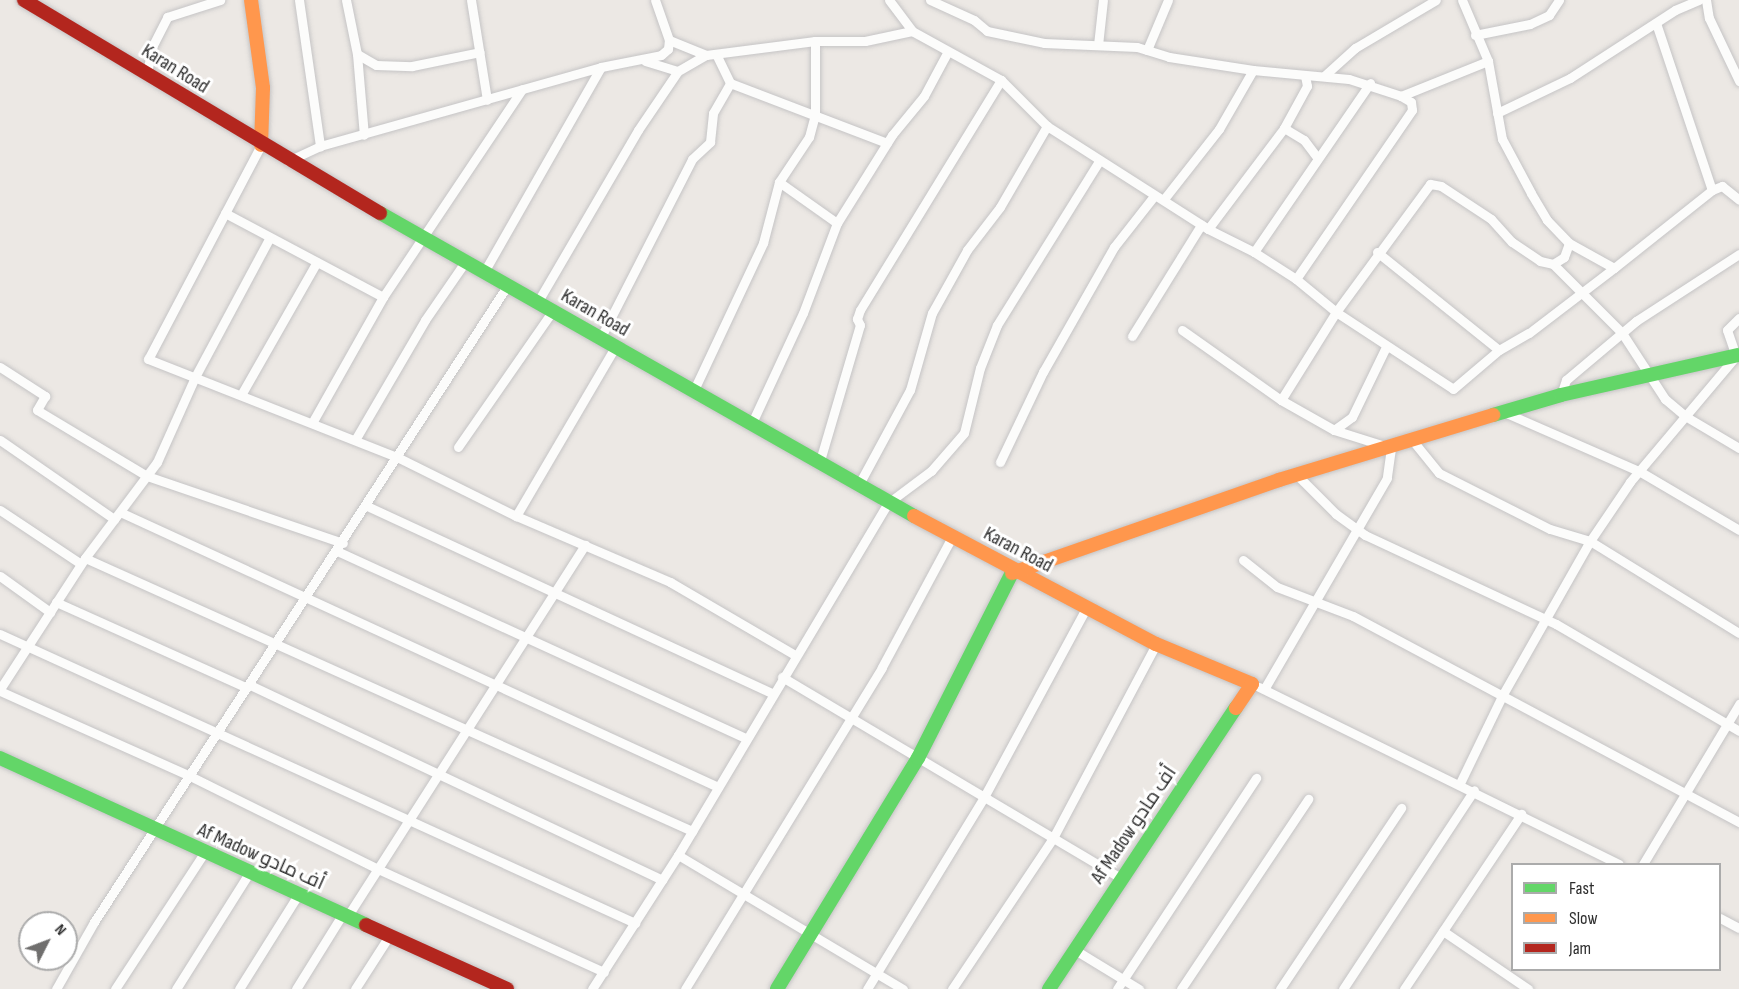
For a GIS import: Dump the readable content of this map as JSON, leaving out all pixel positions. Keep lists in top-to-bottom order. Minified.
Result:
{"streets":{"street":["Karan Road","Af Madow أف مادو"]},"crossings":[["Karan Road","Af Madow أف مادو"]],"legend":["Fast","Slow","Jam"],"north":"top right"}
